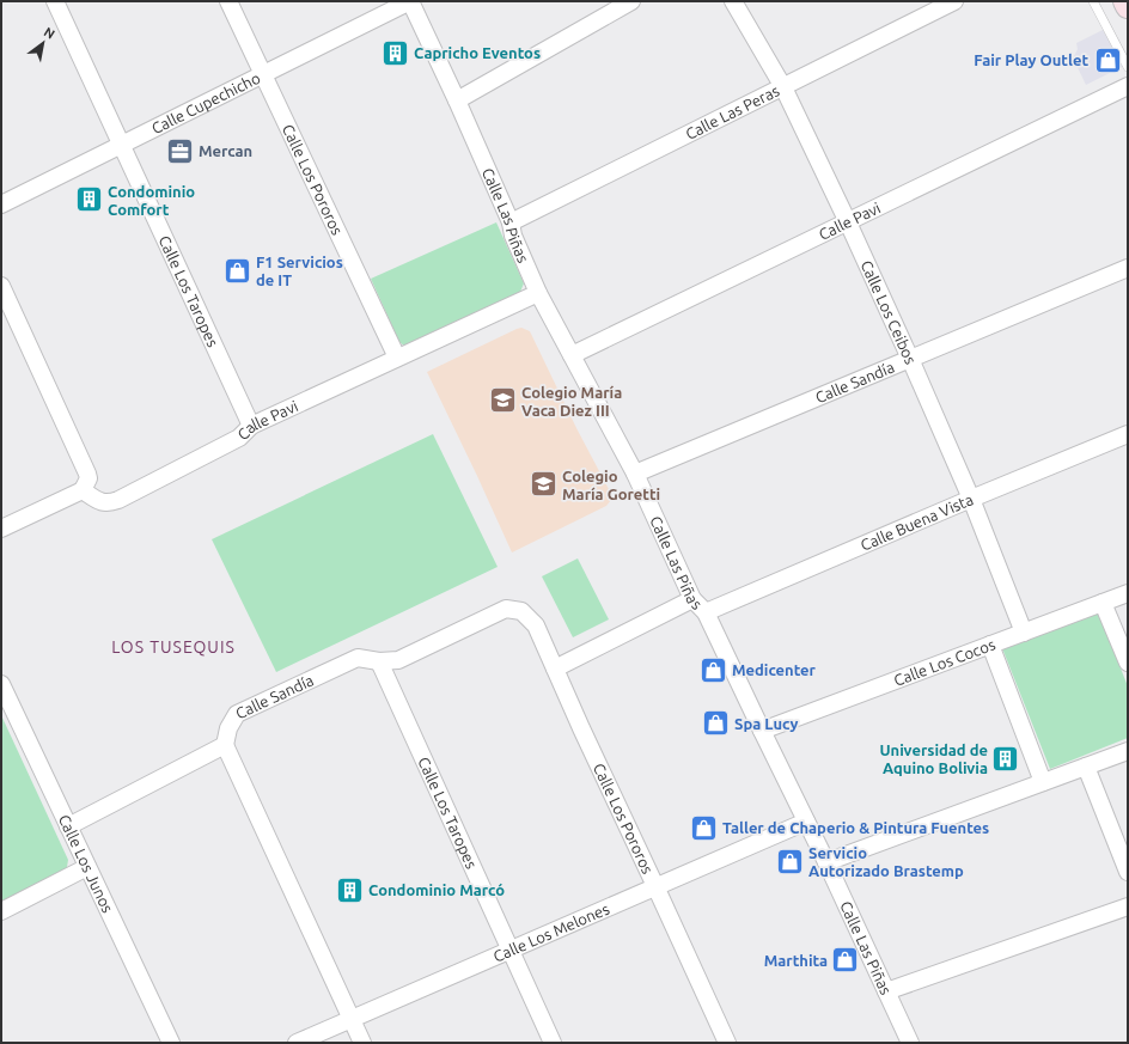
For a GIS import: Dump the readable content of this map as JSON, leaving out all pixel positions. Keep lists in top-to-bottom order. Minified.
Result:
{"streets":{"street":["Calle Cupechicho","Calle Las Peras","Calle Los Pororos","Calle Las Piñas","Calle Pavi","Calle Los Taropes","Calle Los Ceibos","Calle Sandía","Calle Buena Vista","Calle Los Cocos","Calle Los Junos","Calle Los Melones"]},"crossings":[["Calle Cupechicho","Calle Los Pororos"],["Calle Cupechicho","Calle Las Piñas"],["Calle Cupechicho","Calle Los Taropes"],["Calle Las Peras","Calle Las Piñas"],["Calle Las Peras","Calle Los Ceibos"],["Calle Los Pororos","Calle Pavi"],["Calle Los Pororos","Calle Sandía"],["Calle Los Pororos","Calle Los Melones"],["Calle Las Piñas","Calle Pavi"],["Calle Las Piñas","Calle Sandía"],["Calle Las Piñas","Calle Buena Vista"],["Calle Las Piñas","Calle Los Cocos"],["Calle Las Piñas","Calle Los Melones"],["Calle Pavi","Calle Los Taropes"],["Calle Pavi","Calle Los Ceibos"],["Calle Los Taropes","Calle Sandía"],["Calle Los Taropes","Calle Los Melones"],["Calle Los Ceibos","Calle Sandía"],["Calle Los Ceibos","Calle Buena Vista"],["Calle Los Ceibos","Calle Los Cocos"]],"districts":["LOS TUSEQUIS"],"places":{"building":["Capricho Eventos","Condominio Comfort","Universidad de Aquino Bolivia","Condominio Marcó"],"shop":["Fair Play Outlet","F1 Servicios de IT","Medicenter","Spa Lucy","Taller de Chaperio & Pintura Fuentes","Servicio Autorizado Brastemp","Marthita"],"office":["Mercan"],"school or university":["Colegio María Vaca Diez III","Colegio María Goretti"]},"north":"top right"}
